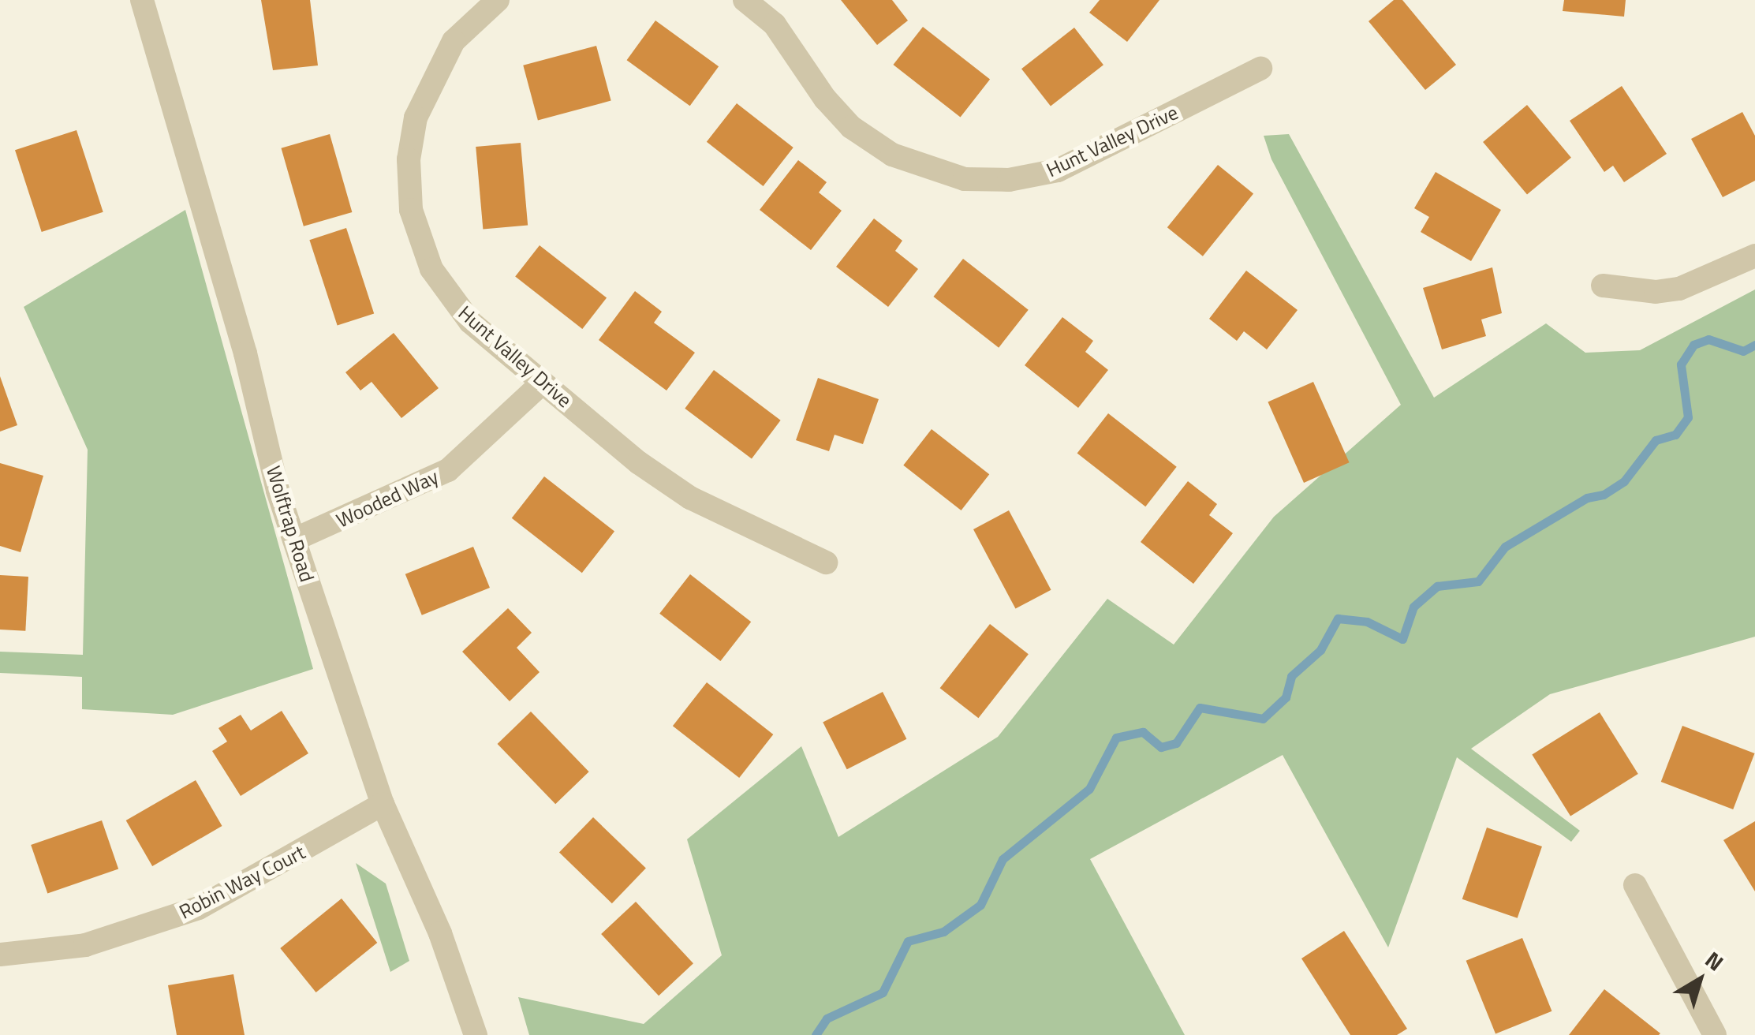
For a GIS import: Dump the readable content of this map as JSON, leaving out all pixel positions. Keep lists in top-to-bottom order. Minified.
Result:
{"streets":{"street":["Hunt Valley Drive","Wooded Way","Wolftrap Road","Robin Way Court"]},"crossings":[["Hunt Valley Drive","Wooded Way"],["Wooded Way","Wolftrap Road"],["Wolftrap Road","Robin Way Court"]],"north":"top right"}
